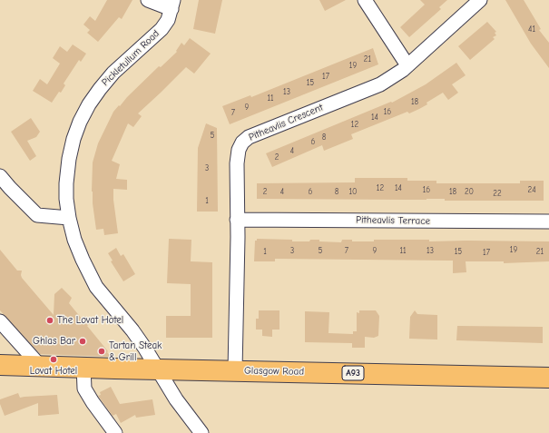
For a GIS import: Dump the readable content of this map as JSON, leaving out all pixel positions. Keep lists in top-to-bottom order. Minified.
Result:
{"streets":{"main road":["Glasgow Road","A93"],"street":["Pickletullum Road","Pitheavlis Crescent","Pitheavlis Terrace"]},"crossings":[["Pickletullum Road","Glasgow Road"],["Pitheavlis Crescent","Pitheavlis Terrace"],["Pitheavlis Crescent","Glasgow Road"]],"places":["The Lovat Hotel","Ghlas Bar","Tartan Steak & Grill","Lovat Hotel"],"house_numbers":["41","21","19","17","15","13","11","18","9","16","7","14","12","5","8","6","4","2","3","12","14","16","24","2","4","6","8","10","18","20","22","1","19","3","5","7","9","11","13","1","15","21","17"]}
